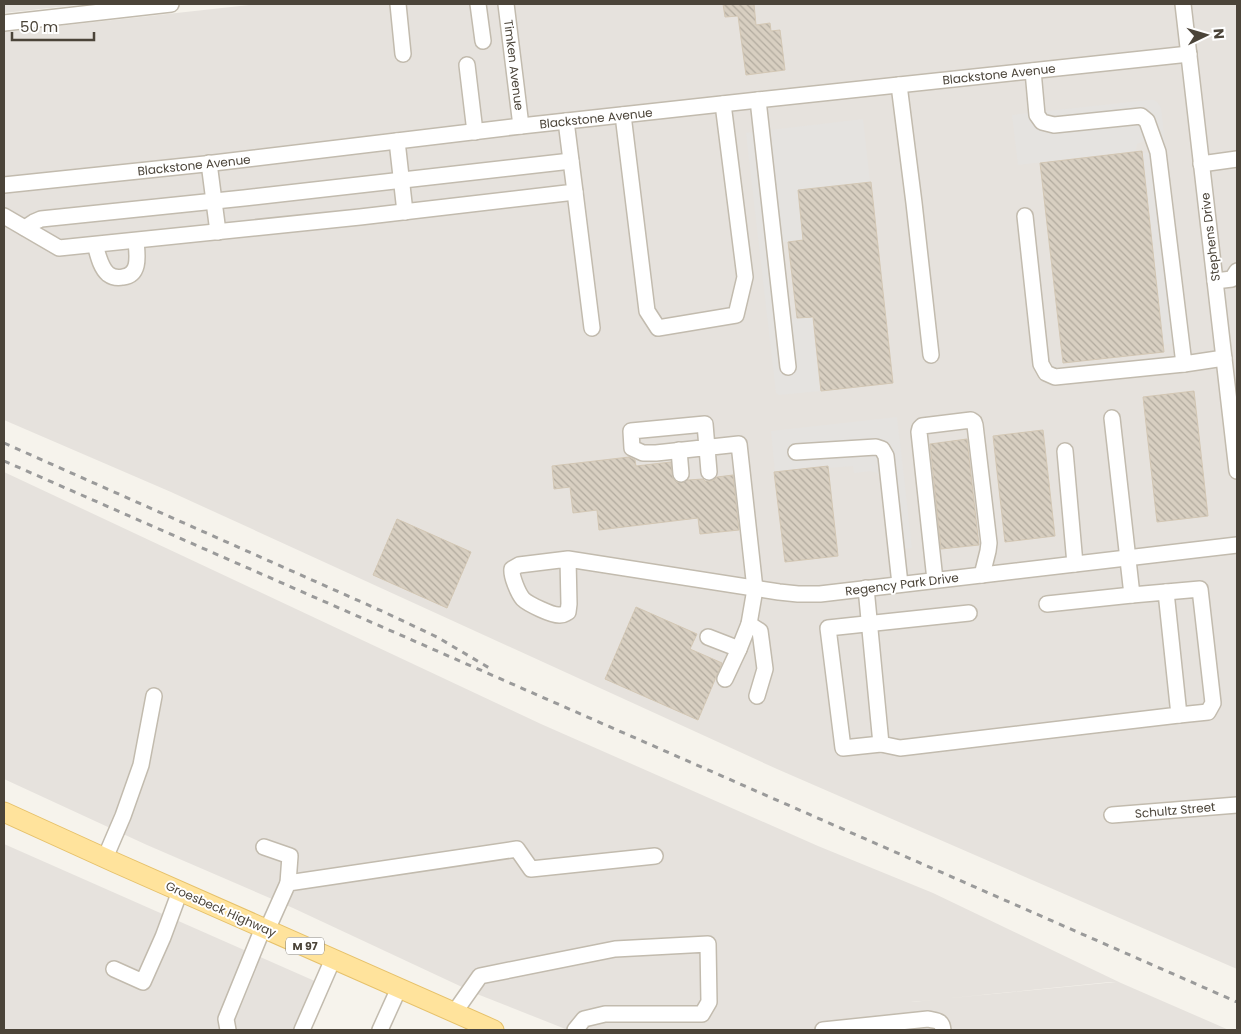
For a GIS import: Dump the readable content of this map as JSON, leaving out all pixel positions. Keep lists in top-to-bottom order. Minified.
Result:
{"streets":{"main road":["Groesbeck Highway","M 97"],"street":["Timken Avenue","Blackstone Avenue","Stephens Drive","Regency Park Drive","Schultz Street"]},"crossings":[["Timken Avenue","Blackstone Avenue"],["Blackstone Avenue","Stephens Drive"]],"scale_bar":"50 m","north":"right"}
